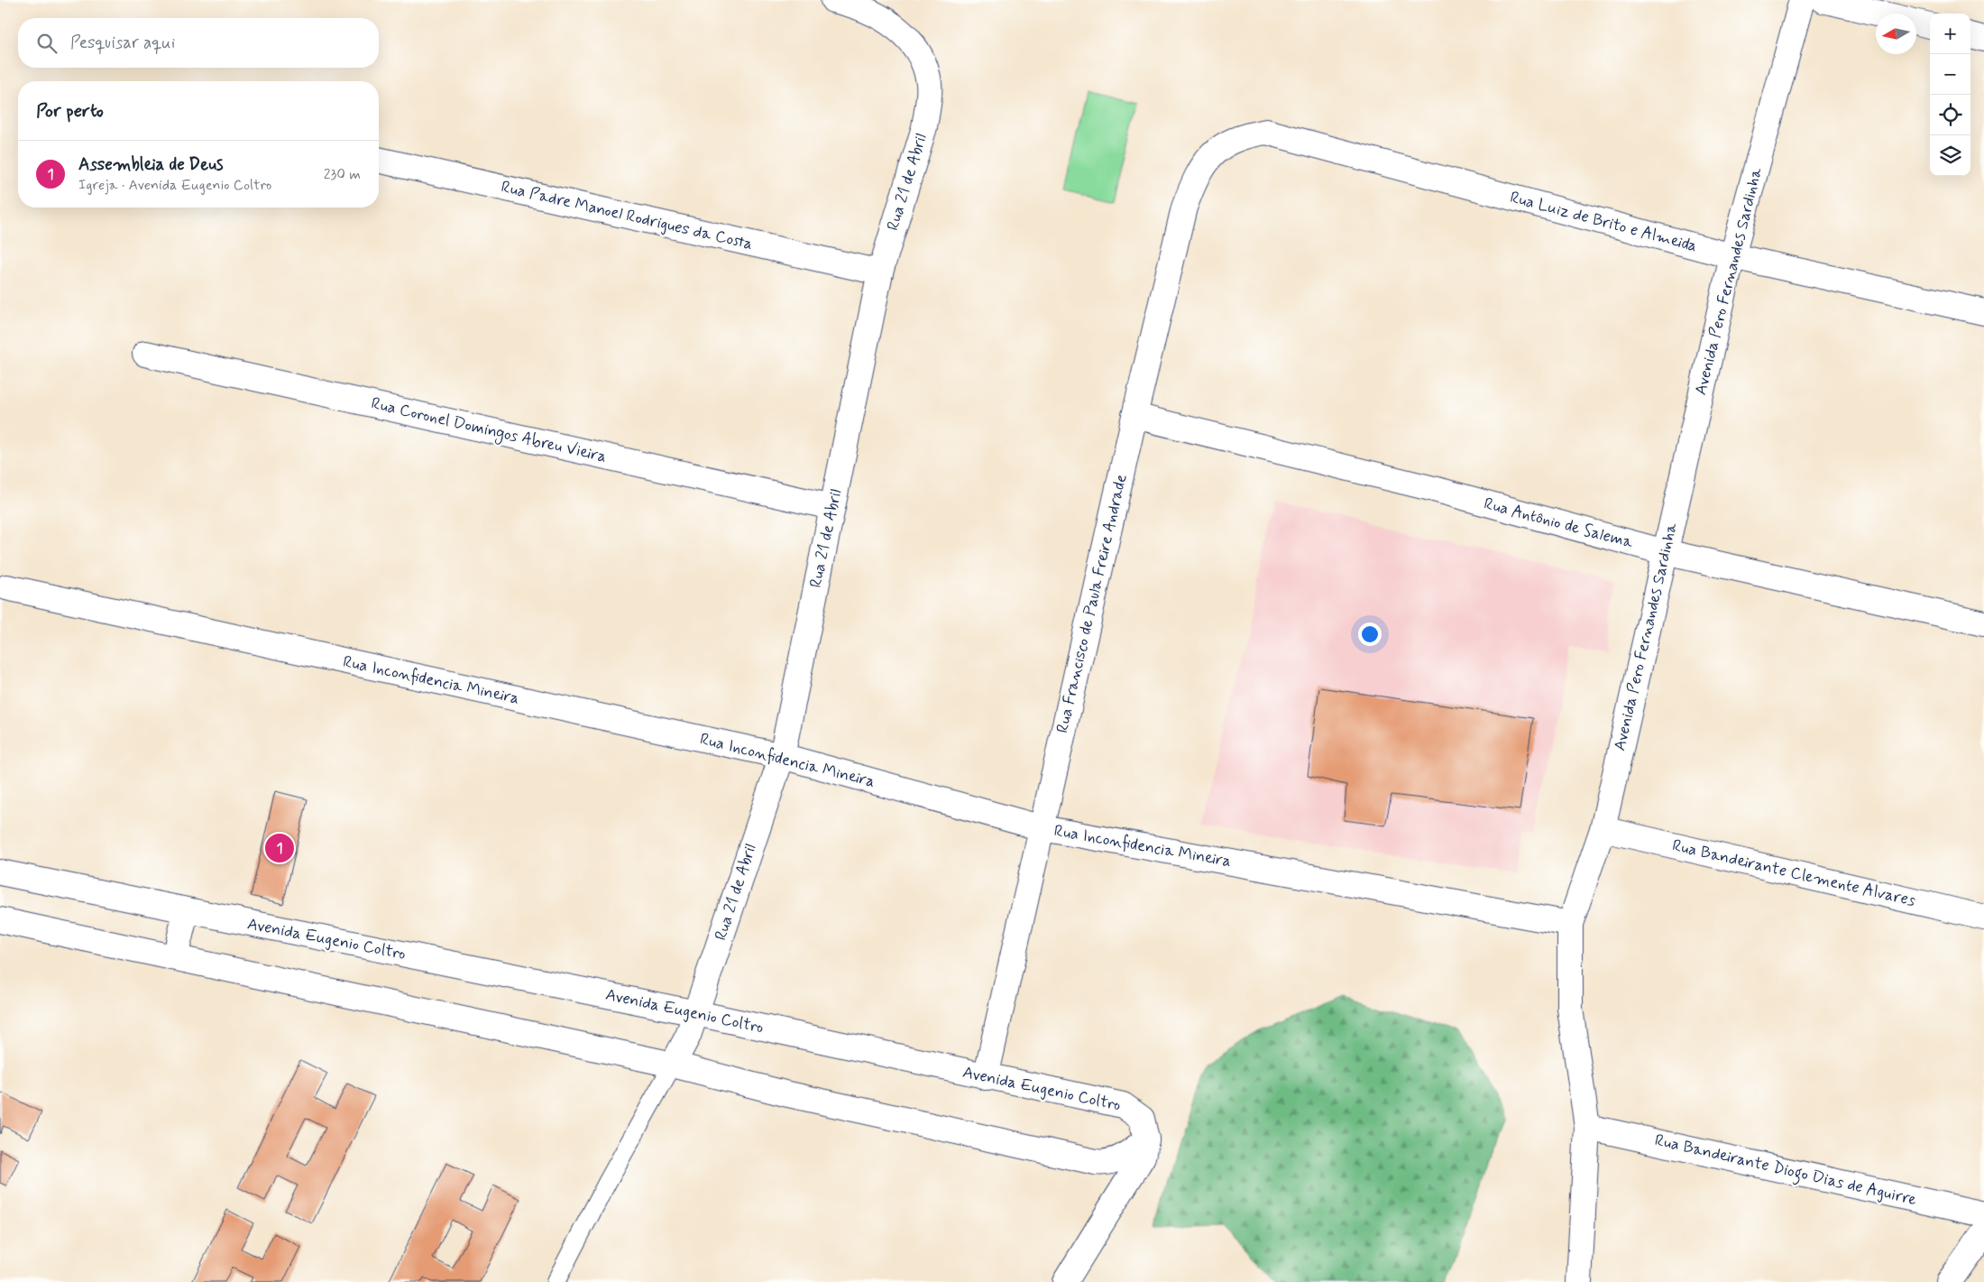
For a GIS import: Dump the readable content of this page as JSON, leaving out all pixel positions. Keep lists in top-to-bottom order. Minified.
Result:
{"streets":{"street":["Rua 21 de Abril","Rua Padre Manoel Rodrigues da Costa","Rua Luiz de Brito e Almeida","Avenida Pero Fernandes Sardinha","Rua Coronel Domingos Abreu Vieira","Rua Antônio de Salema","Rua Francisco de Paula Freire Andrade","Rua Inconfidencia Mineira","Rua Bandeirante Clemente Alvares","Avenida Eugenio Coltro","Rua Bandeirante Diogo Dias de Aguirre"]},"crossings":[["Rua 21 de Abril","Rua Padre Manoel Rodrigues da Costa"],["Rua 21 de Abril","Rua Coronel Domingos Abreu Vieira"],["Rua 21 de Abril","Rua Inconfidencia Mineira"],["Rua 21 de Abril","Avenida Eugenio Coltro"],["Rua Luiz de Brito e Almeida","Avenida Pero Fernandes Sardinha"],["Rua Luiz de Brito e Almeida","Rua Francisco de Paula Freire Andrade"],["Avenida Pero Fernandes Sardinha","Rua Antônio de Salema"],["Avenida Pero Fernandes Sardinha","Rua Inconfidencia Mineira"],["Avenida Pero Fernandes Sardinha","Rua Bandeirante Clemente Alvares"],["Avenida Pero Fernandes Sardinha","Rua Bandeirante Diogo Dias de Aguirre"],["Rua Antônio de Salema","Rua Francisco de Paula Freire Andrade"],["Rua Francisco de Paula Freire Andrade","Rua Inconfidencia Mineira"],["Rua Francisco de Paula Freire Andrade","Avenida Eugenio Coltro"]],"north":"left","page":{"map_buttons":["+","−"],"search":"Pesquisar aqui","heading":"Por perto","list":[{"mark":"1","name":"Assembleia de Deus","note":"Igreja · Avenida Eugenio Coltro","value":"230 m"}],"pins":"1"}}
